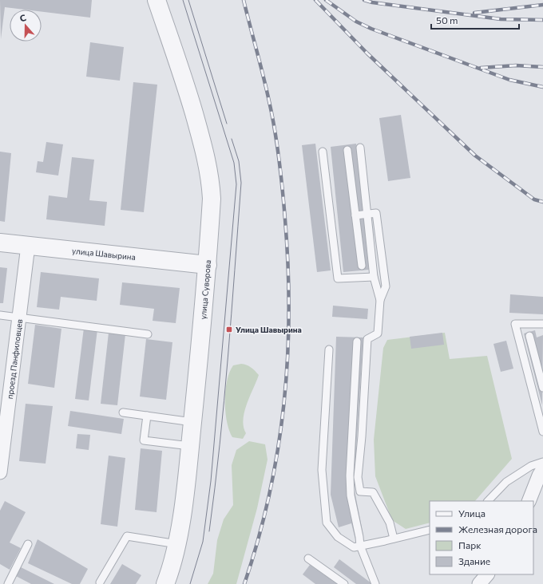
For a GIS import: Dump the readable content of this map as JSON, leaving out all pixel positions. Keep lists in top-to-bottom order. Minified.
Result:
{"streets":{"street":["улица Шавырина","улица Суворова","проезд Панфиловцев"]},"crossings":[["улица Шавырина","улица Суворова"],["улица Шавырина","проезд Панфиловцев"]],"places":{"transit":["Улица Шавырина"]},"legend":["Улица","Железная дорога","Парк","Здание"],"scale_bar":"50 m","north":"top"}
